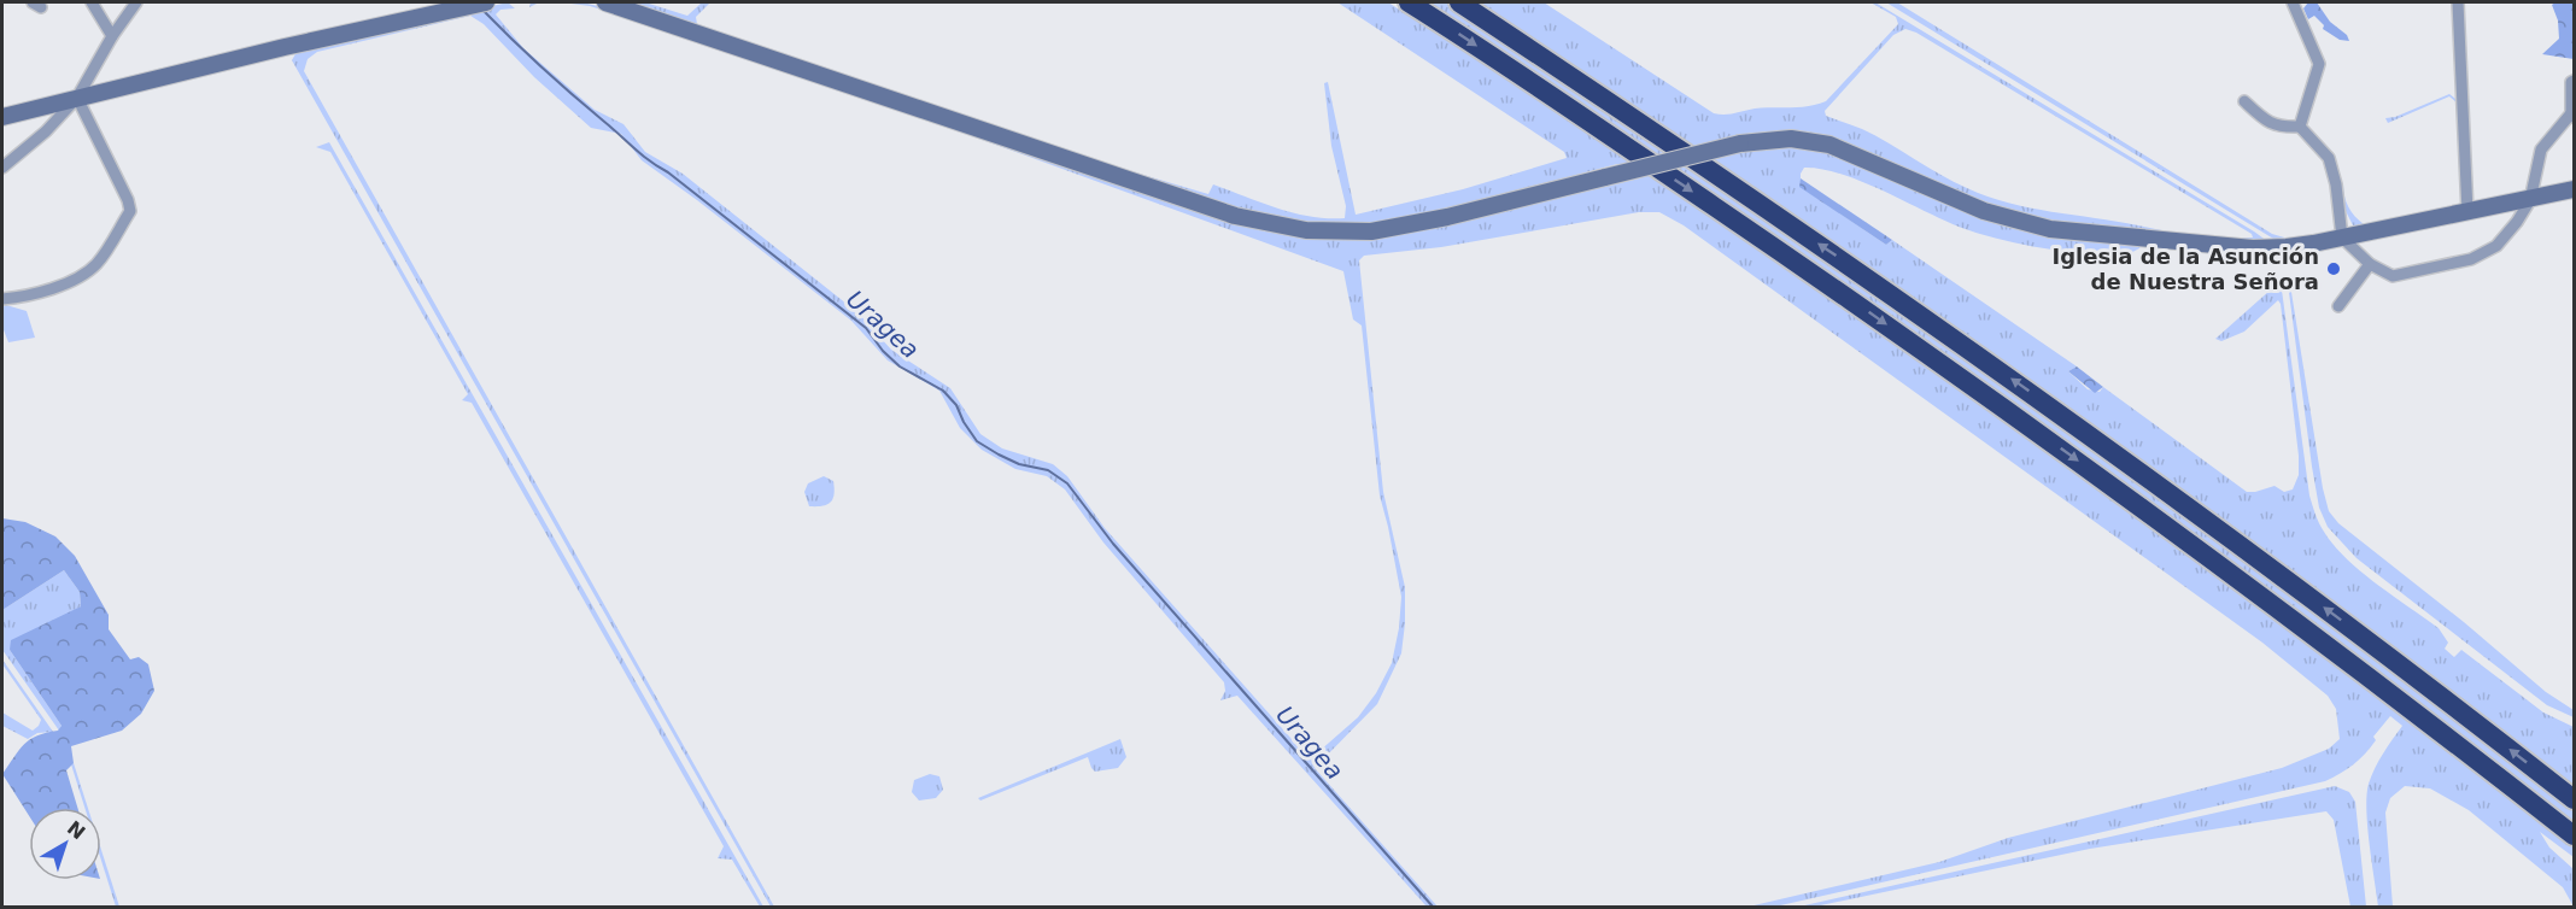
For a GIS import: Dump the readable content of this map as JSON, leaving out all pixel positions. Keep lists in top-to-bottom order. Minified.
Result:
{"water":["Uragea"],"places":["Iglesia de la Asunción de Nuestra Señora"],"north":"top right"}
